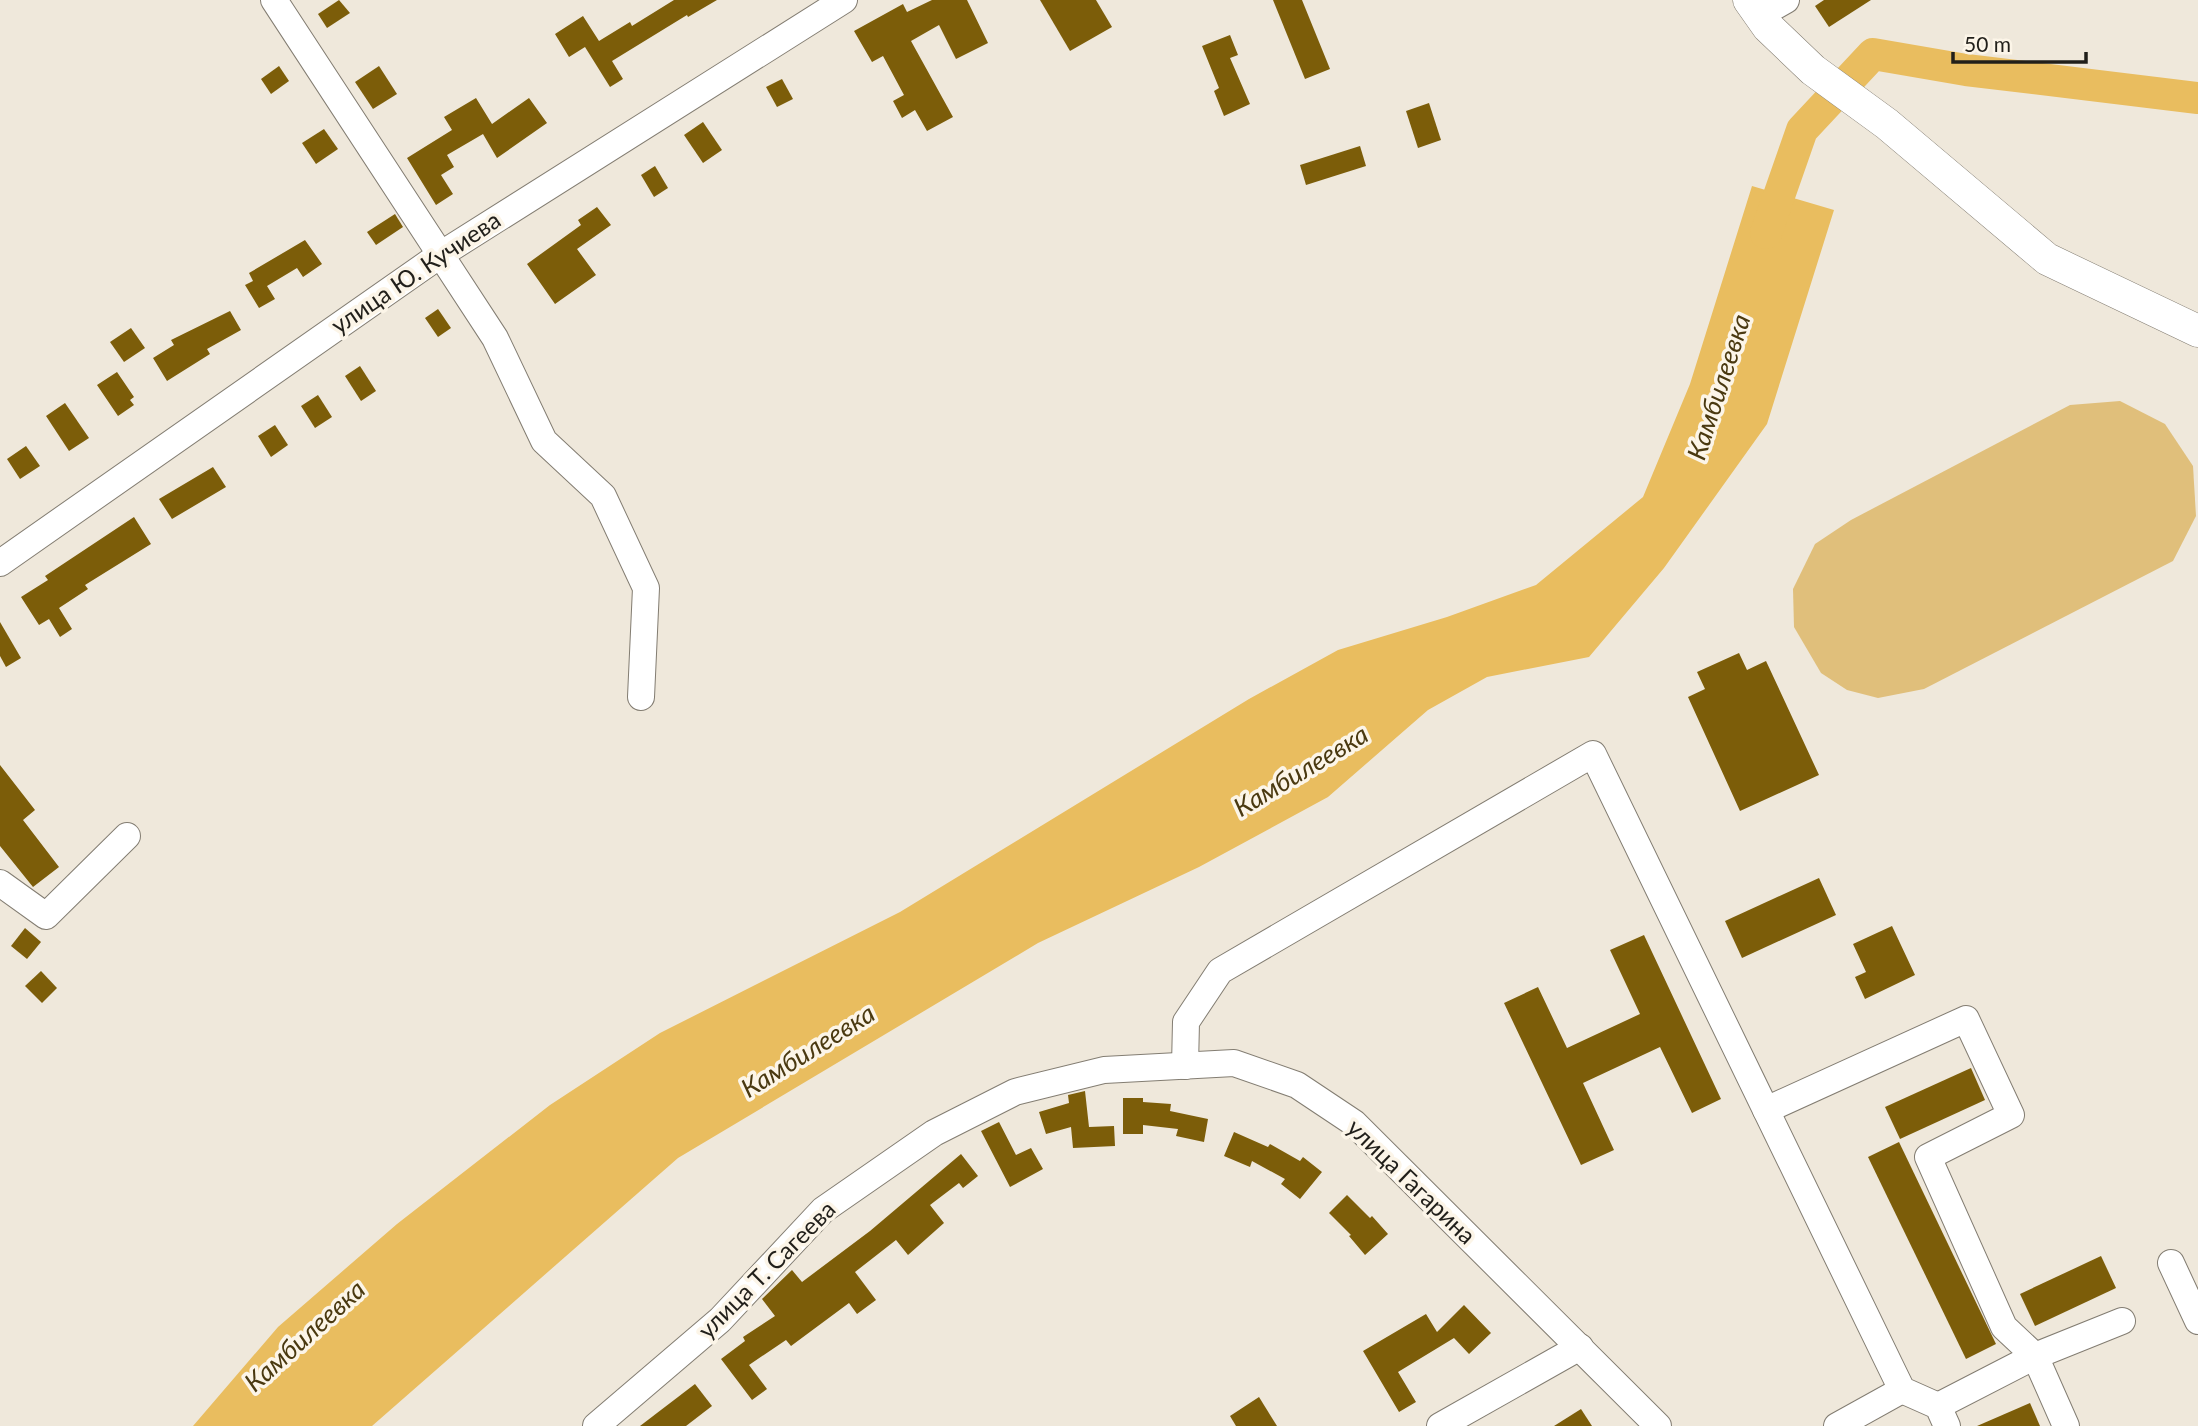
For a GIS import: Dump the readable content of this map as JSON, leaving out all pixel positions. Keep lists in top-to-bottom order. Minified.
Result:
{"streets":{"street":["улица Ю. Кучиева","улица Гагарина","улица Т. Сагеева"]},"crossings":[["улица Гагарина","улица Т. Сагеева"]],"water":["Камбилеевка"],"scale_bar":"50 m"}
